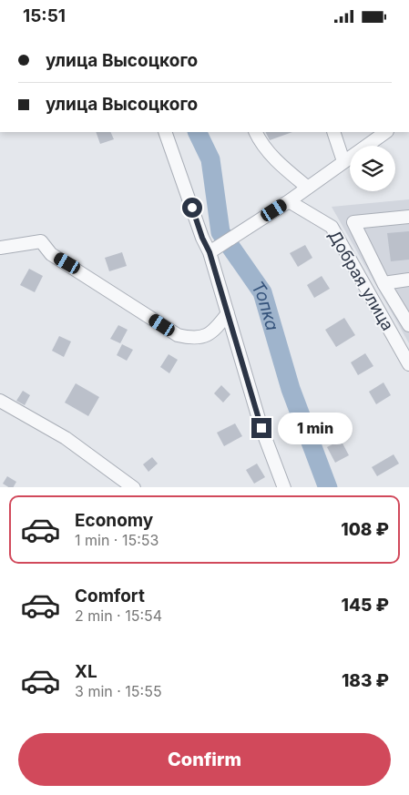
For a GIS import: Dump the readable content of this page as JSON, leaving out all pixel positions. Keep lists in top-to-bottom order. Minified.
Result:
{"streets":{"street":["Добрая улица"]},"water":["Топка"],"page":{"status":"15:51","banner":["улица Высоцкого","улица Высоцкого"],"bubble":"1 min","list":[{"name":"Economy","note":"1 min · 15:53","value":"108 ₽"},{"name":"Comfort","note":"2 min · 15:54","value":"145 ₽"},{"name":"XL","note":"3 min · 15:55","value":"183 ₽"}],"buttons":"Confirm"}}
